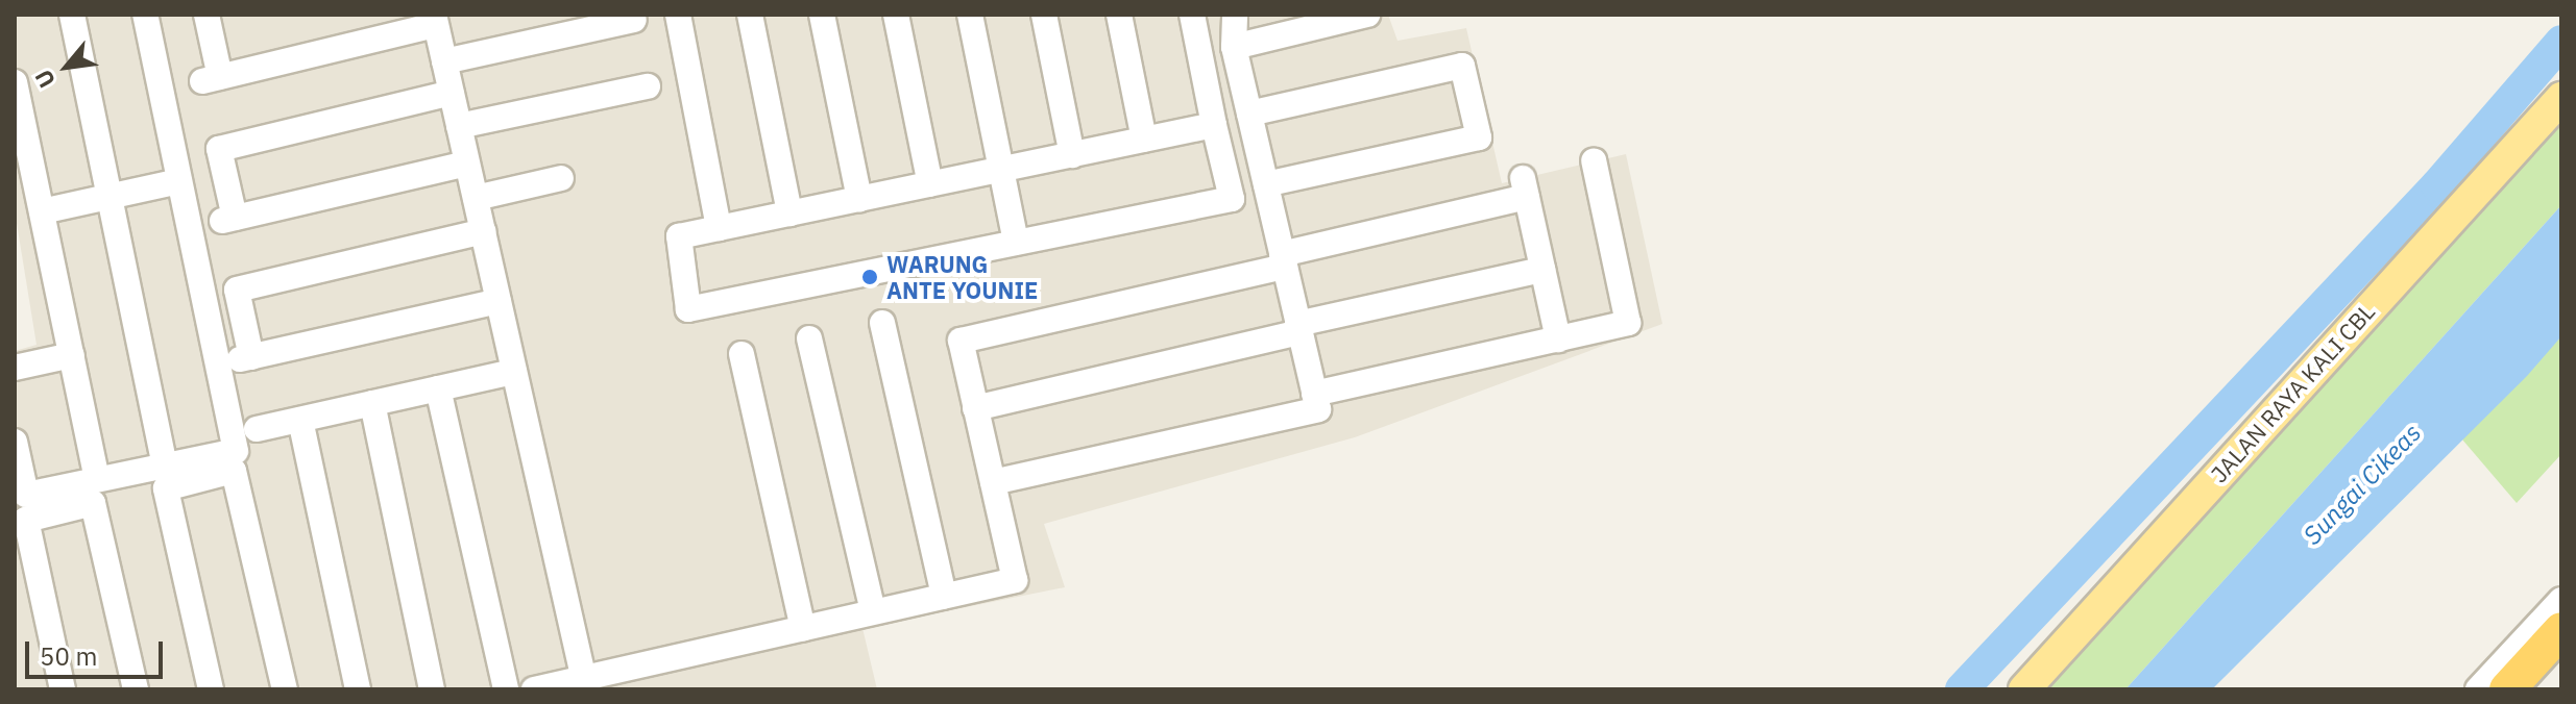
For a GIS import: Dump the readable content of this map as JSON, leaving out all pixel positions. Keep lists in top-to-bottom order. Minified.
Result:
{"streets":{"main road":["JALAN RAYA KALI CBL"]},"water":["Sungai Cikeas"],"places":["WARUNG ANTE YOUNIE"],"scale_bar":"50 m","north":"bottom left"}
